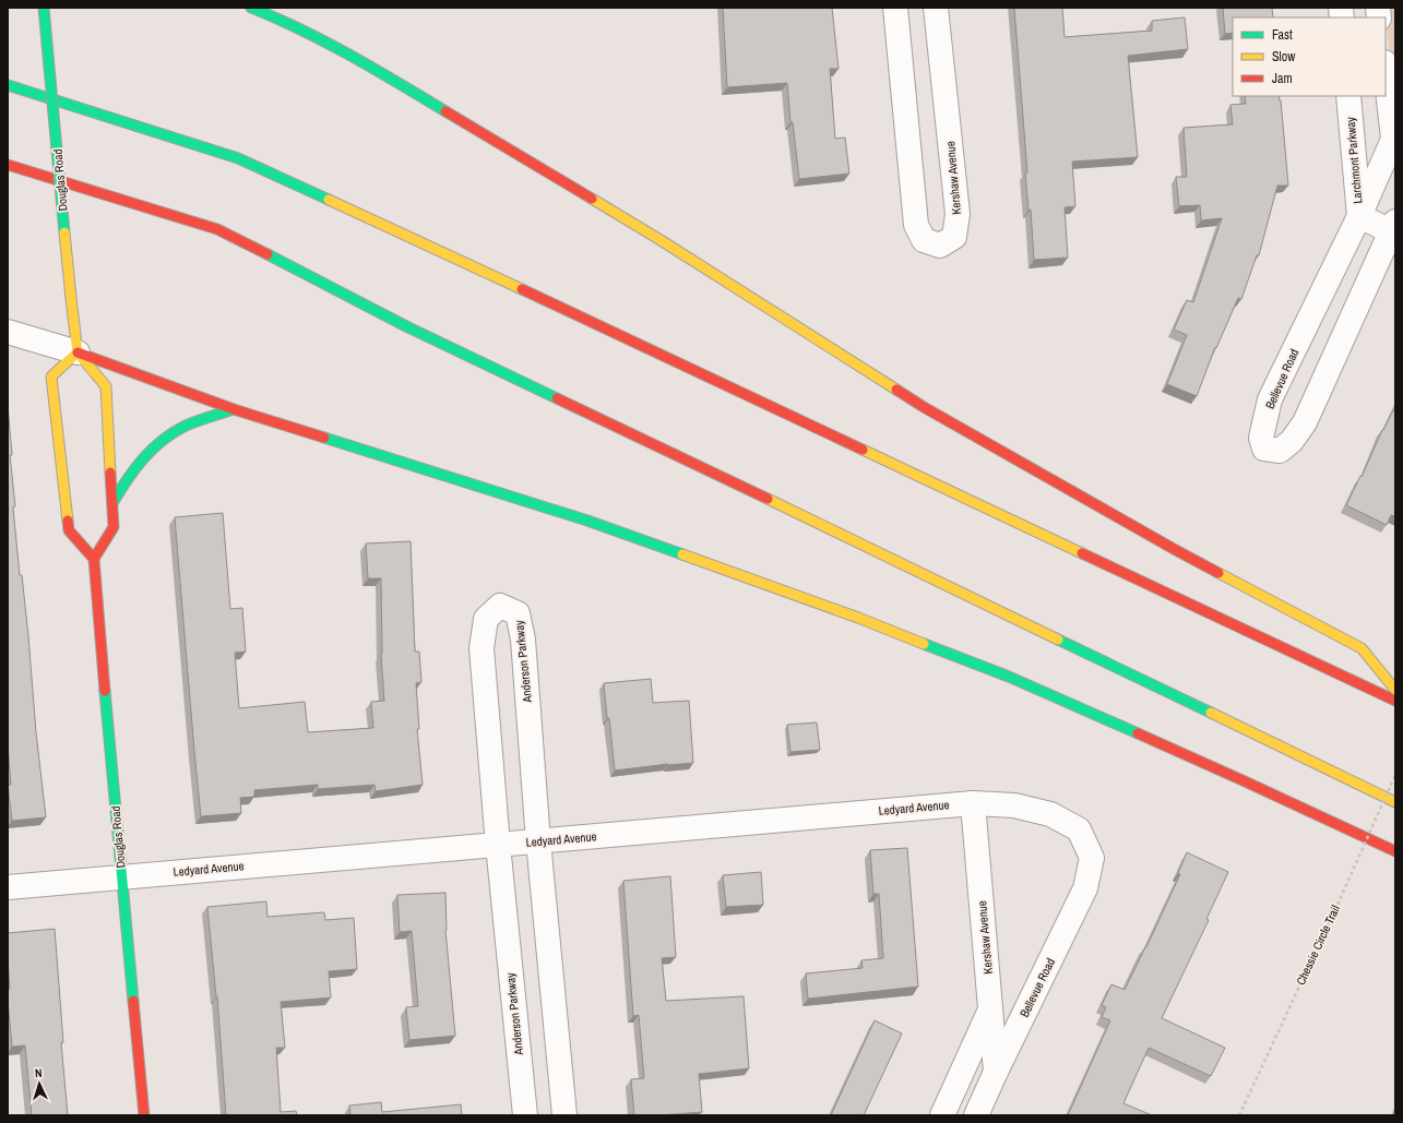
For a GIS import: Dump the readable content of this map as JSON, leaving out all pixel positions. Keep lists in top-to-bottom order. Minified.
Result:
{"streets":{"main road":["Douglas Road"],"street":["Larchmont Parkway","Kershaw Avenue","Bellevue Road","Anderson Parkway","Ledyard Avenue"],"path":["Chessie Circle Trail"]},"crossings":[["Larchmont Parkway","Bellevue Road"],["Kershaw Avenue","Bellevue Road"],["Kershaw Avenue","Ledyard Avenue"],["Douglas Road","Ledyard Avenue"],["Bellevue Road","Ledyard Avenue"],["Anderson Parkway","Ledyard Avenue"]],"legend":["Fast","Slow","Jam"],"north":"top"}
